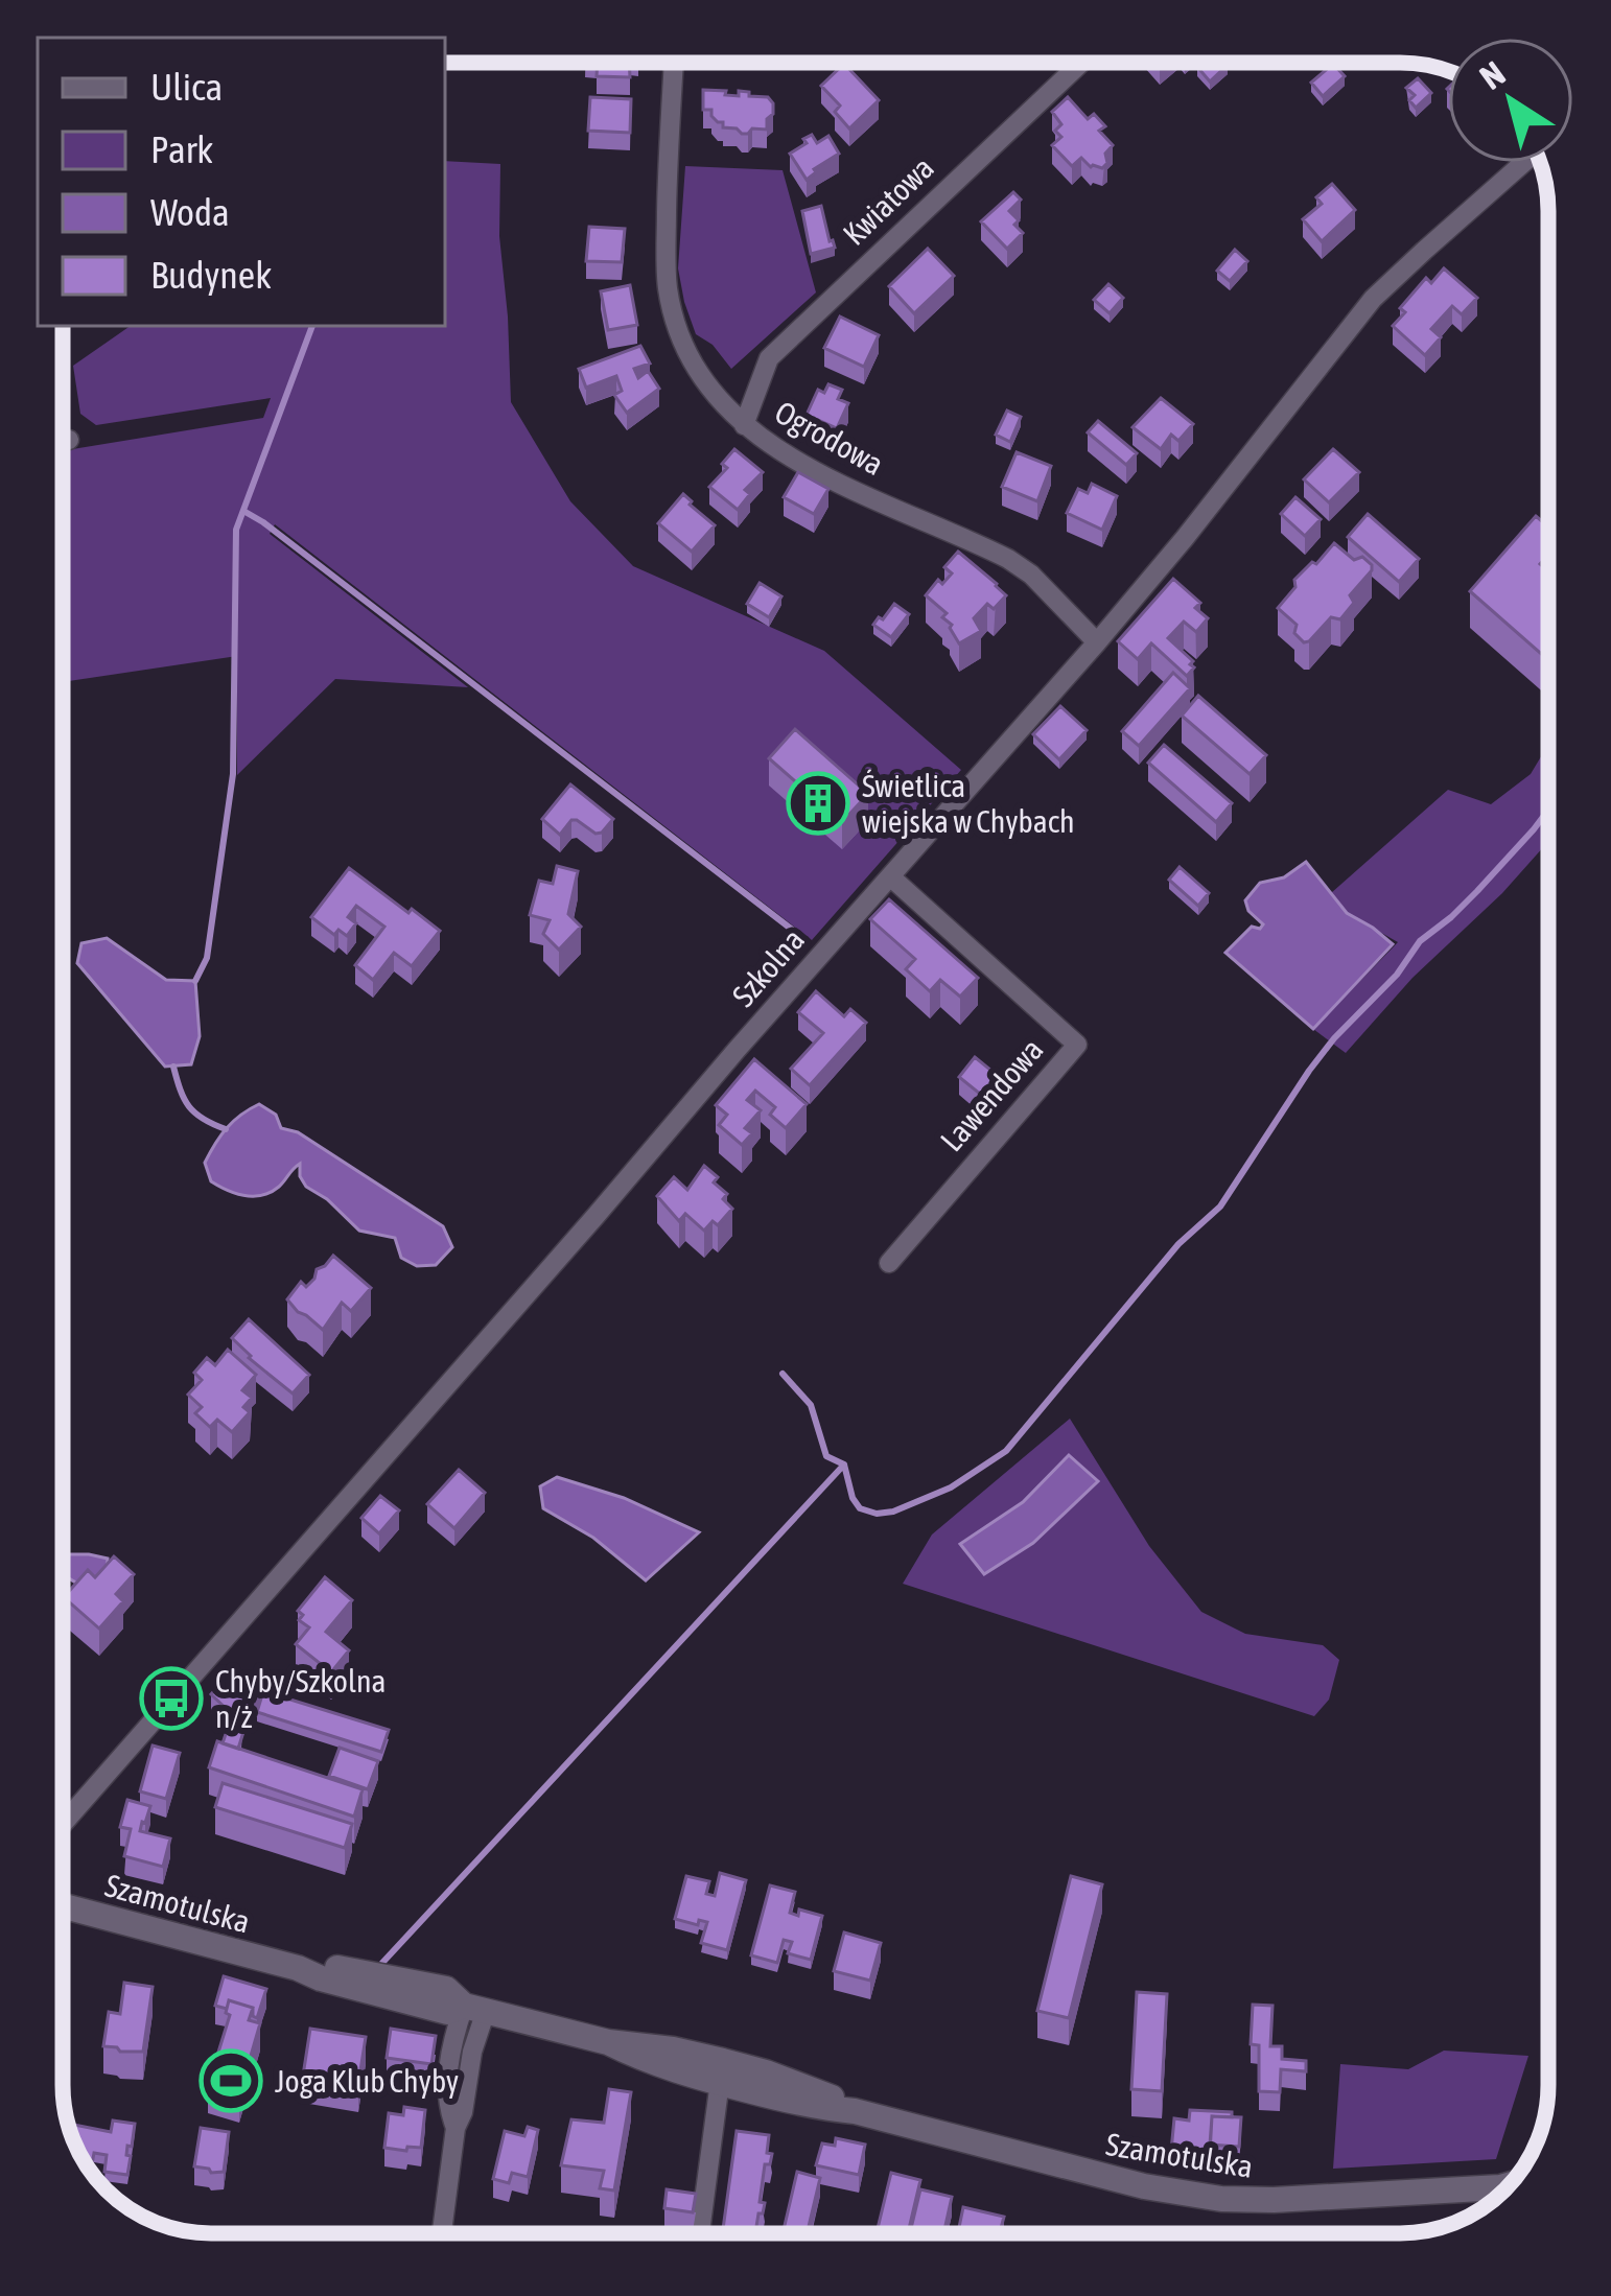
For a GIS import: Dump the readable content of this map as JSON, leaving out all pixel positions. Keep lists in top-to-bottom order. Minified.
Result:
{"streets":{"street":["Kwiatowa","Ogrodowa","Szkolna","Lawendowa","Szamotulska"]},"crossings":[["Kwiatowa","Ogrodowa"],["Ogrodowa","Szkolna"],["Szkolna","Lawendowa"]],"places":{"building":["Świetlica wiejska w Chybach"],"bus stop":["Chyby/Szkolna n/ż"],"sports":["Joga Klub Chyby"]},"legend":["Ulica","Park","Woda","Budynek"],"north":"top left"}
